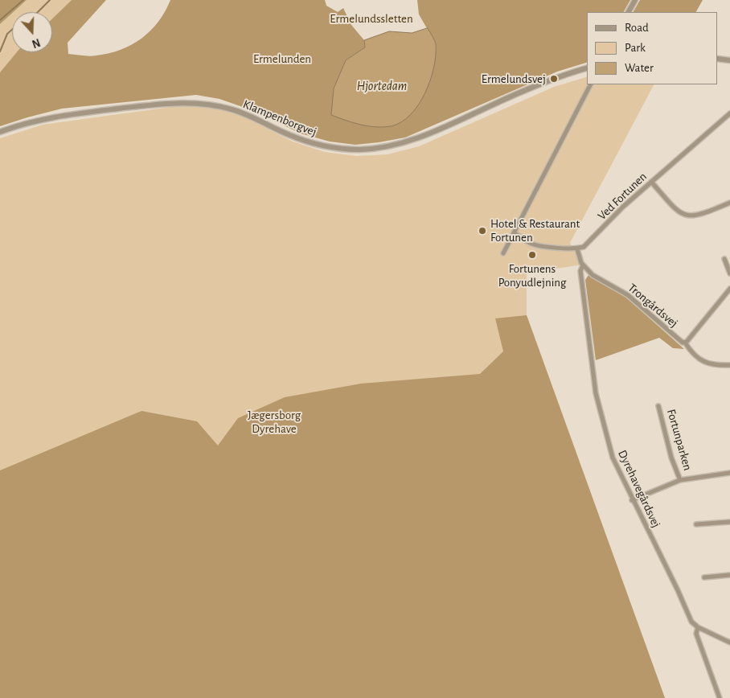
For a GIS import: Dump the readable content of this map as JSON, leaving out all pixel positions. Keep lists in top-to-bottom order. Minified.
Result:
{"streets":{"street":["Klampenborgvej","Ved Fortunen","Trongårdsvej","Fortunparken","Dyrehavegårdsvej"]},"crossings":[["Trongårdsvej","Dyrehavegårdsvej"],["Fortunparken","Dyrehavegårdsvej"]],"water":["Hjortedam"],"parks":["Ermelundssletten","Ermelunden","Jægersborg Dyrehave"],"places":["Ermelundsvej","Hotel & Restaurant Fortunen","Fortunens Ponyudlejning"],"legend":["Road","Park","Water"],"north":"bottom"}
